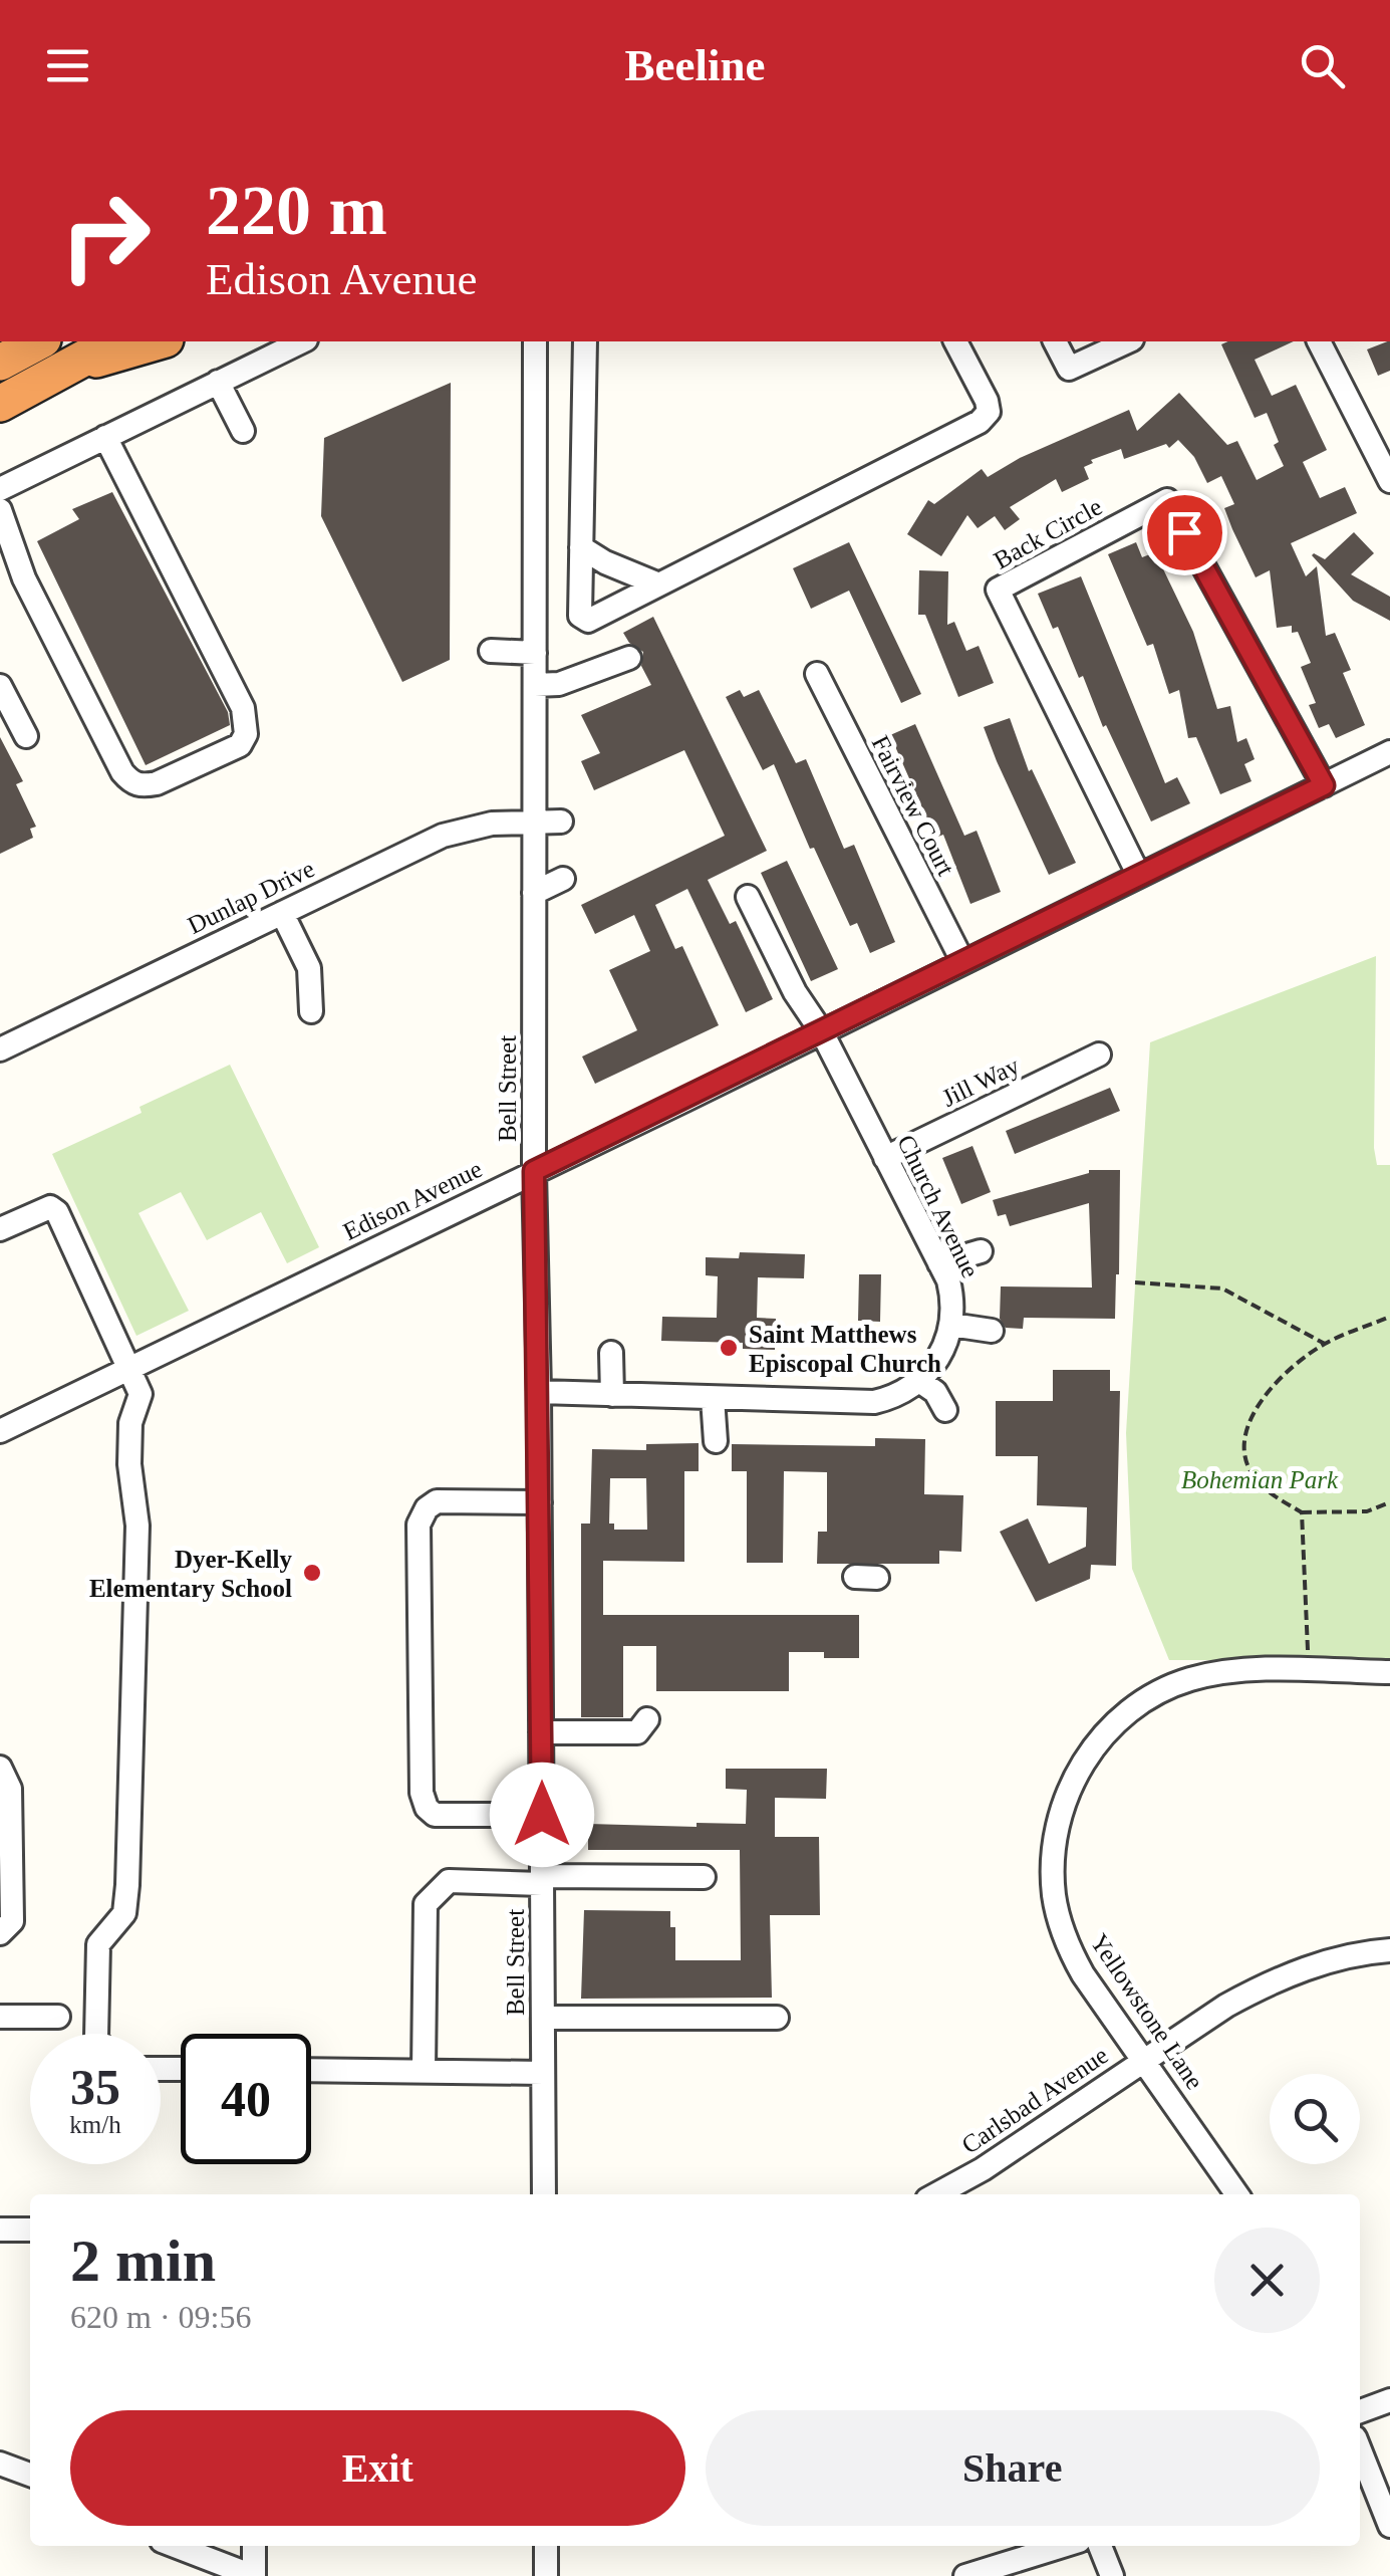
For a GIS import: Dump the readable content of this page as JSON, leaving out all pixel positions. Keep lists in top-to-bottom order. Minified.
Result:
{"streets":{"street":["Back Circle","Fairview Court","Dunlap Drive","Jill Way","Bell Street","Edison Avenue","Church Avenue","Yellowstone Lane","Carlsbad Avenue"]},"crossings":[["Back Circle","Edison Avenue"],["Fairview Court","Edison Avenue"],["Dunlap Drive","Bell Street"],["Jill Way","Church Avenue"],["Bell Street","Edison Avenue"],["Edison Avenue","Church Avenue"],["Yellowstone Lane","Carlsbad Avenue"]],"parks":["Bohemian Park"],"places":["Saint Matthews Episcopal Church","Dyer-Kelly Elementary School"],"page":{"header":"Beeline","turn":["220 m","Edison Avenue"],"speed":"35 km/h","limit":"40","heading":["2 min","620 m · 09:56"],"buttons":["Exit","Share"]}}
